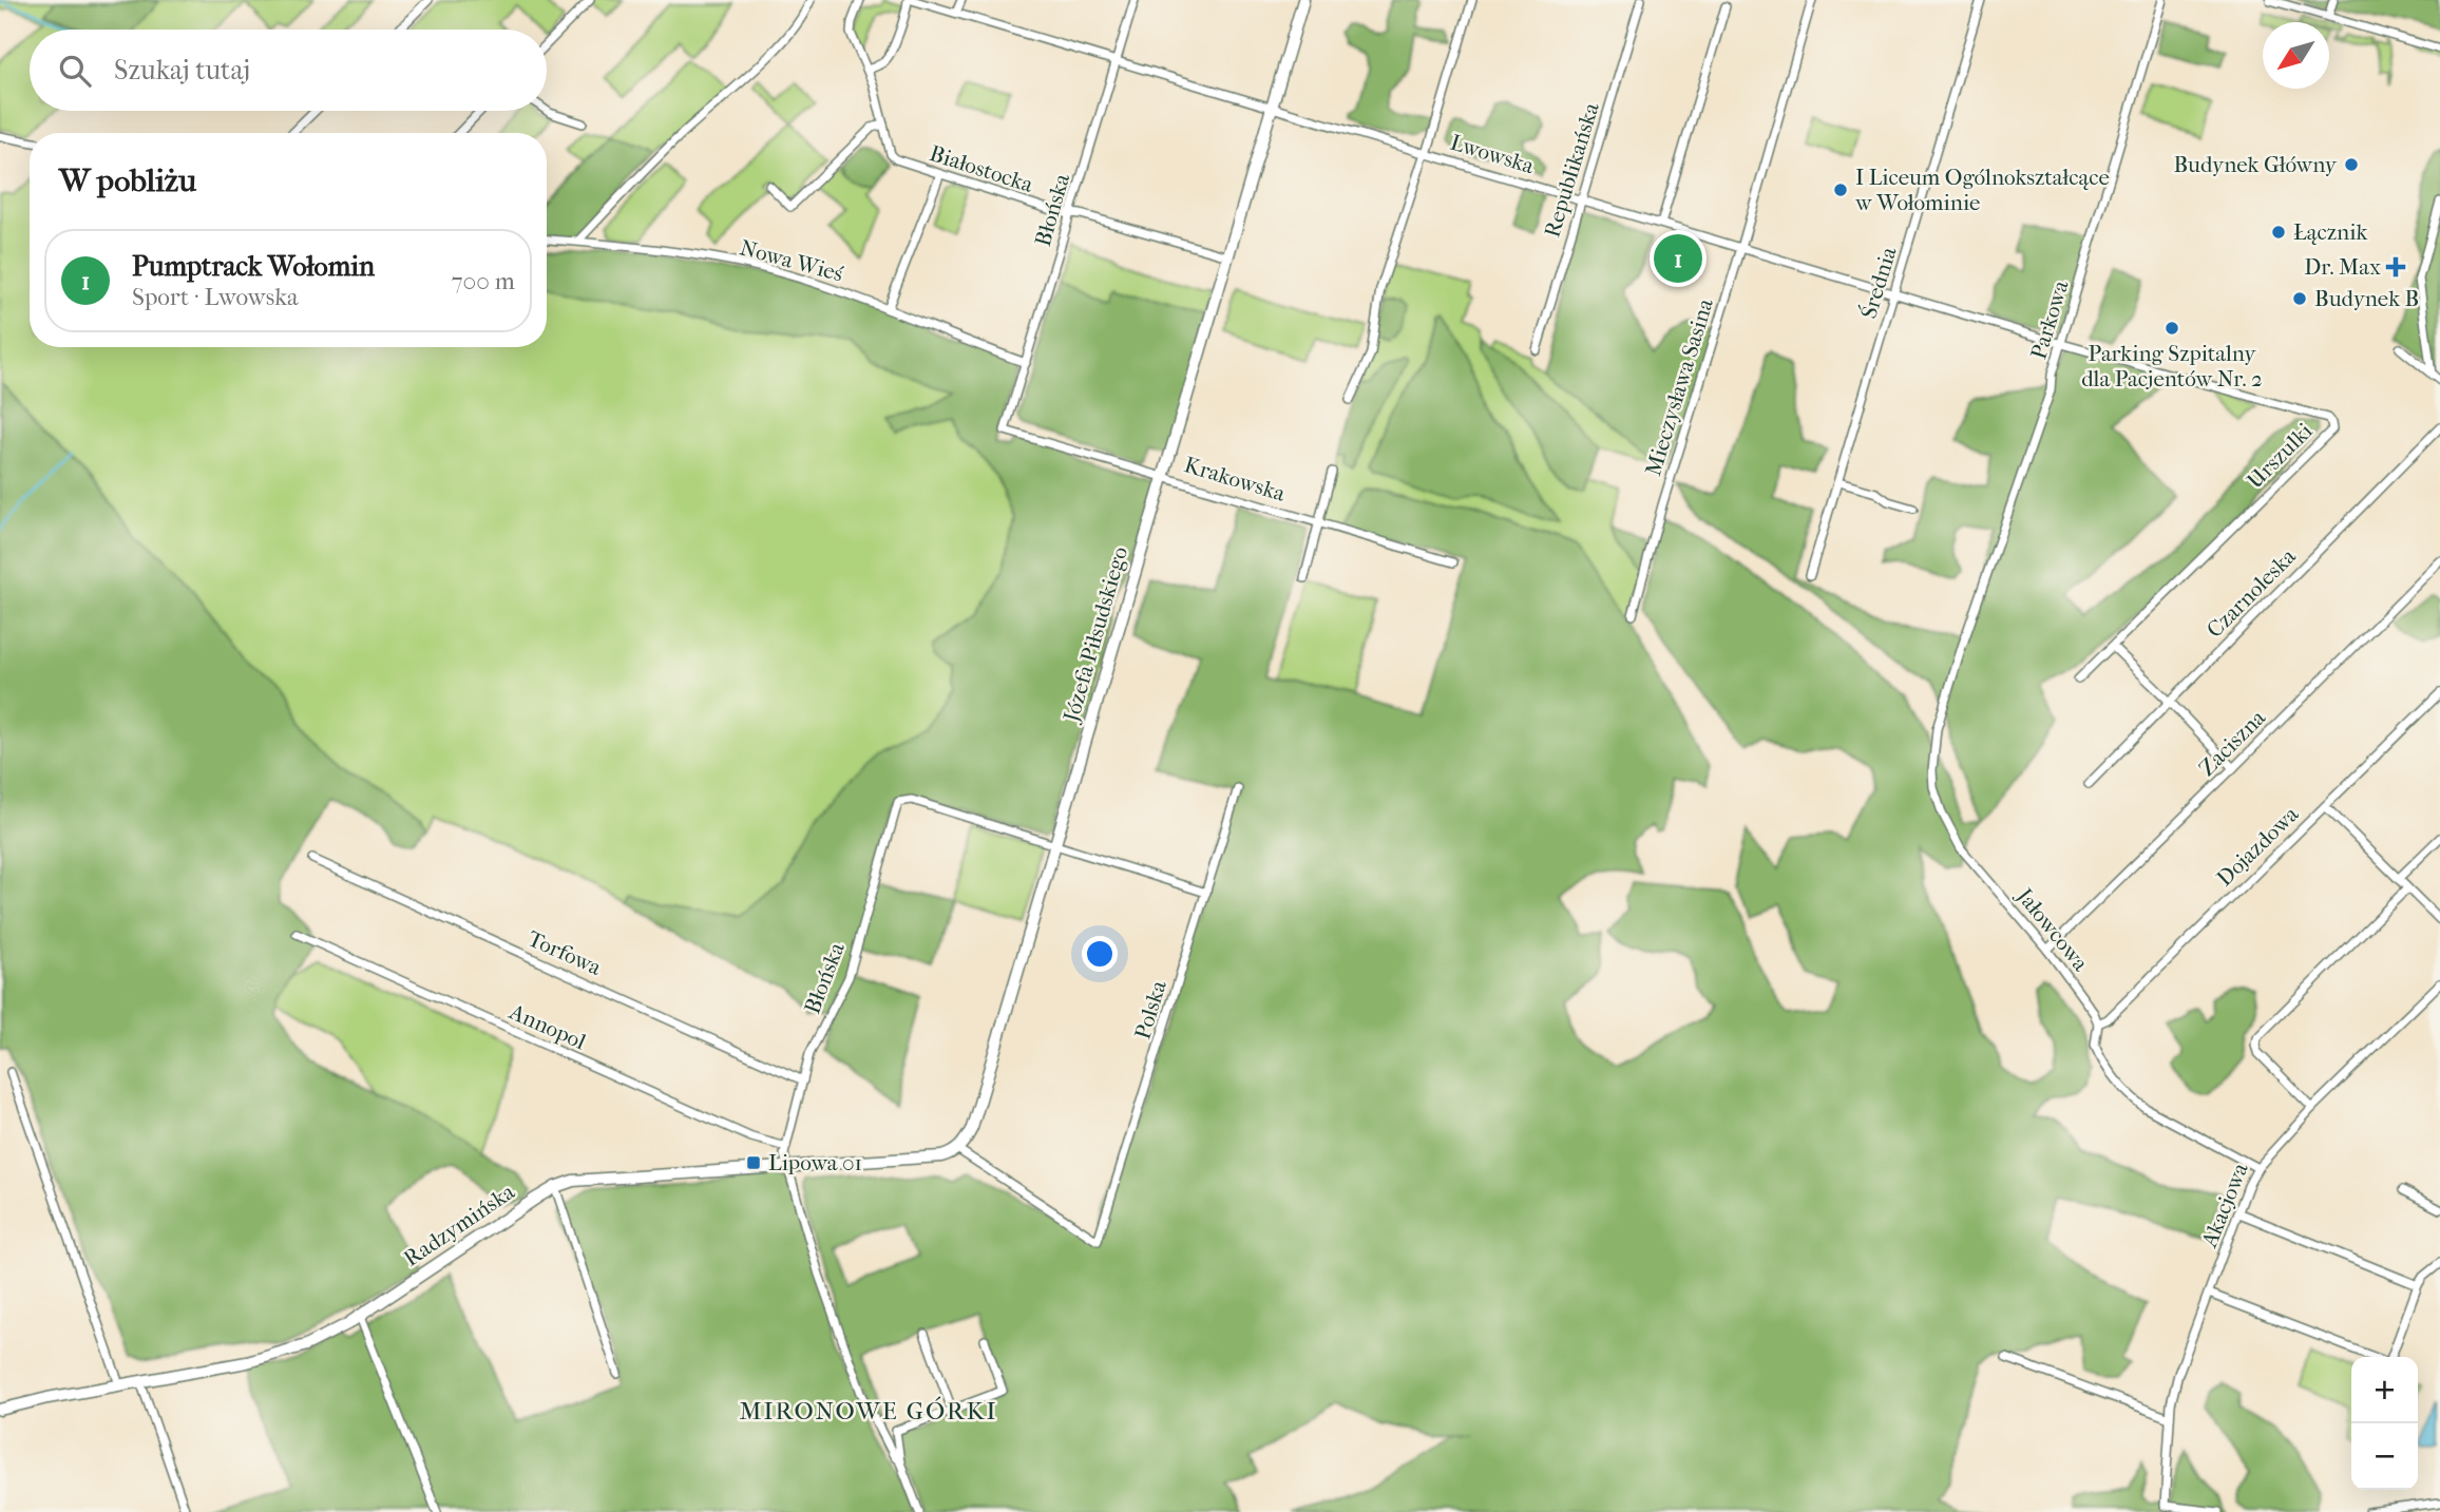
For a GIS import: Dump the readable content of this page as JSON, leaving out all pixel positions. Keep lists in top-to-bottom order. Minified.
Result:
{"streets":{"street":["Lwowska","Białostocka","Republikańska","Błońska","Nowa Wieś","Średnia","Parkowa","Mieczysława Sasina","Urszulki","Krakowska","Czarnoleska","Józefa Piłsudskiego","Zaciszna","Dojazdowa","Jałowcowa","Torfowa","Polska","Annopol","Akacjowa","Radzymińska"]},"crossings":[["Lwowska","Republikańska"],["Lwowska","Błońska"],["Lwowska","Średnia"],["Lwowska","Parkowa"],["Lwowska","Mieczysława Sasina"],["Lwowska","Urszulki"],["Lwowska","Józefa Piłsudskiego"],["Białostocka","Błońska"],["Białostocka","Józefa Piłsudskiego"],["Błońska","Nowa Wieś"],["Błońska","Krakowska"],["Błońska","Józefa Piłsudskiego"],["Błońska","Torfowa"],["Błońska","Annopol"],["Błońska","Radzymińska"],["Parkowa","Urszulki"],["Parkowa","Jałowcowa"],["Krakowska","Józefa Piłsudskiego"],["Józefa Piłsudskiego","Polska"],["Józefa Piłsudskiego","Radzymińska"],["Zaciszna","Jałowcowa"],["Dojazdowa","Jałowcowa"],["Jałowcowa","Akacjowa"],["Polska","Radzymińska"]],"districts":["MIRONOWE GÓRKI"],"places":{"other":["Budynek Główny","I Liceum Ogólnokształcące w Wołominie","Łącznik","Budynek B","Parking Szpitalny dla Pacjentów Nr. 2"],"health":["Dr. Max"],"transit":["Lipowa 01"]},"north":"bottom left","page":{"search":"Szukaj tutaj","heading":"W pobliżu","list":[{"mark":"1","name":"Pumptrack Wołomin","note":"Sport · Lwowska","value":"700 m"}],"pins":"1","map_buttons":["+","−"]}}
